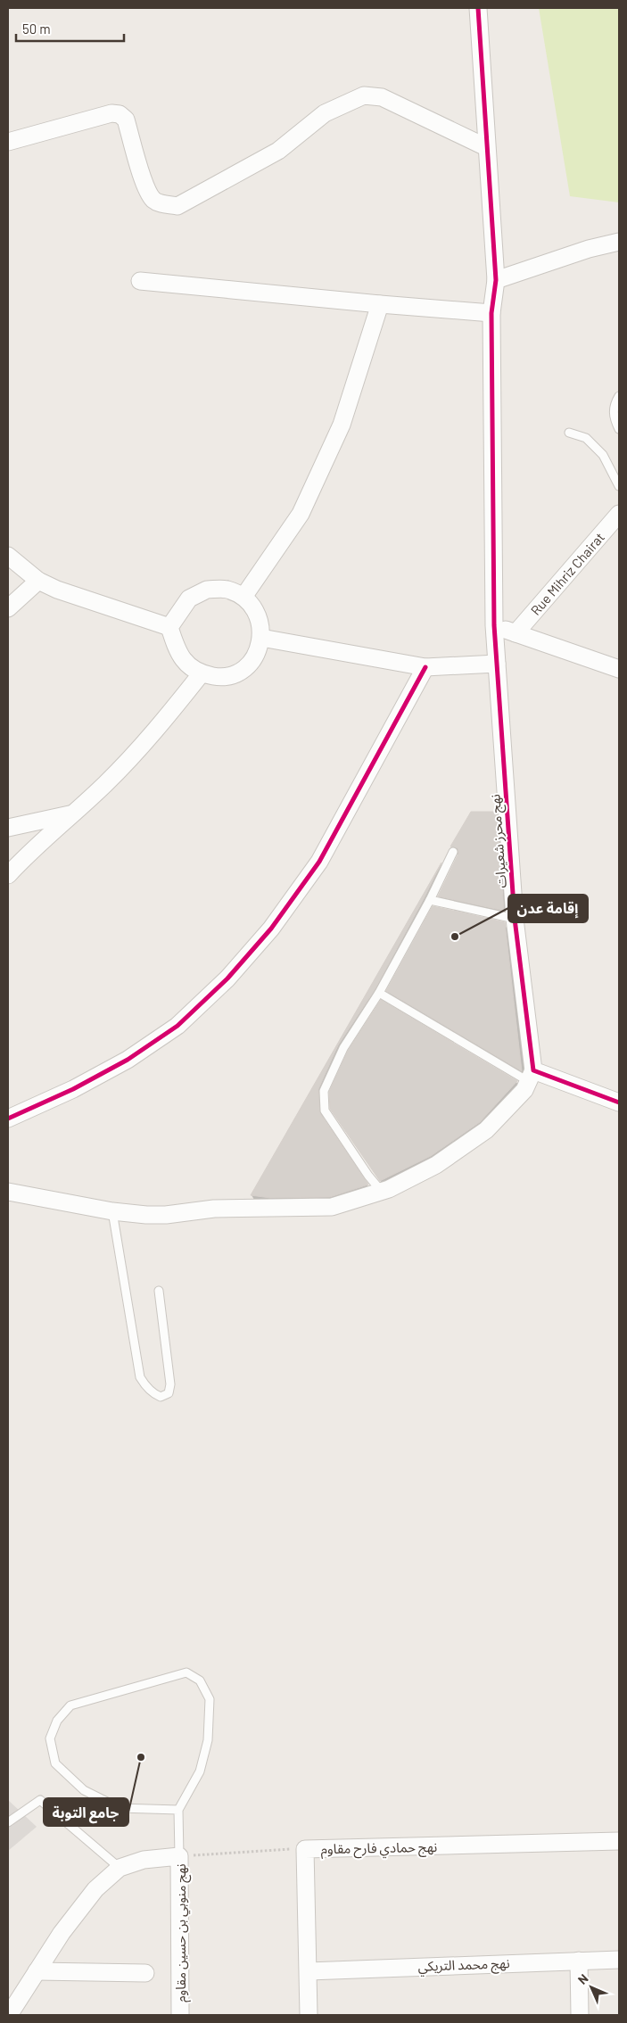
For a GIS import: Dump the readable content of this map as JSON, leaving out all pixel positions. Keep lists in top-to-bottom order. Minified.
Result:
{"streets":{"street":["Rue Mihriz Chairat","نهج محرز شعيرات","نهج حمادي فارح مقاوم","نهج منوبي بن حسين مقاوم","نهج محمد التريكي"]},"crossings":[["نهج حمادي فارح مقاوم","نهج محمد التريكي"]],"places":["إقامة عدن","جامع التوبة"],"scale_bar":"50 m","north":"top left"}
